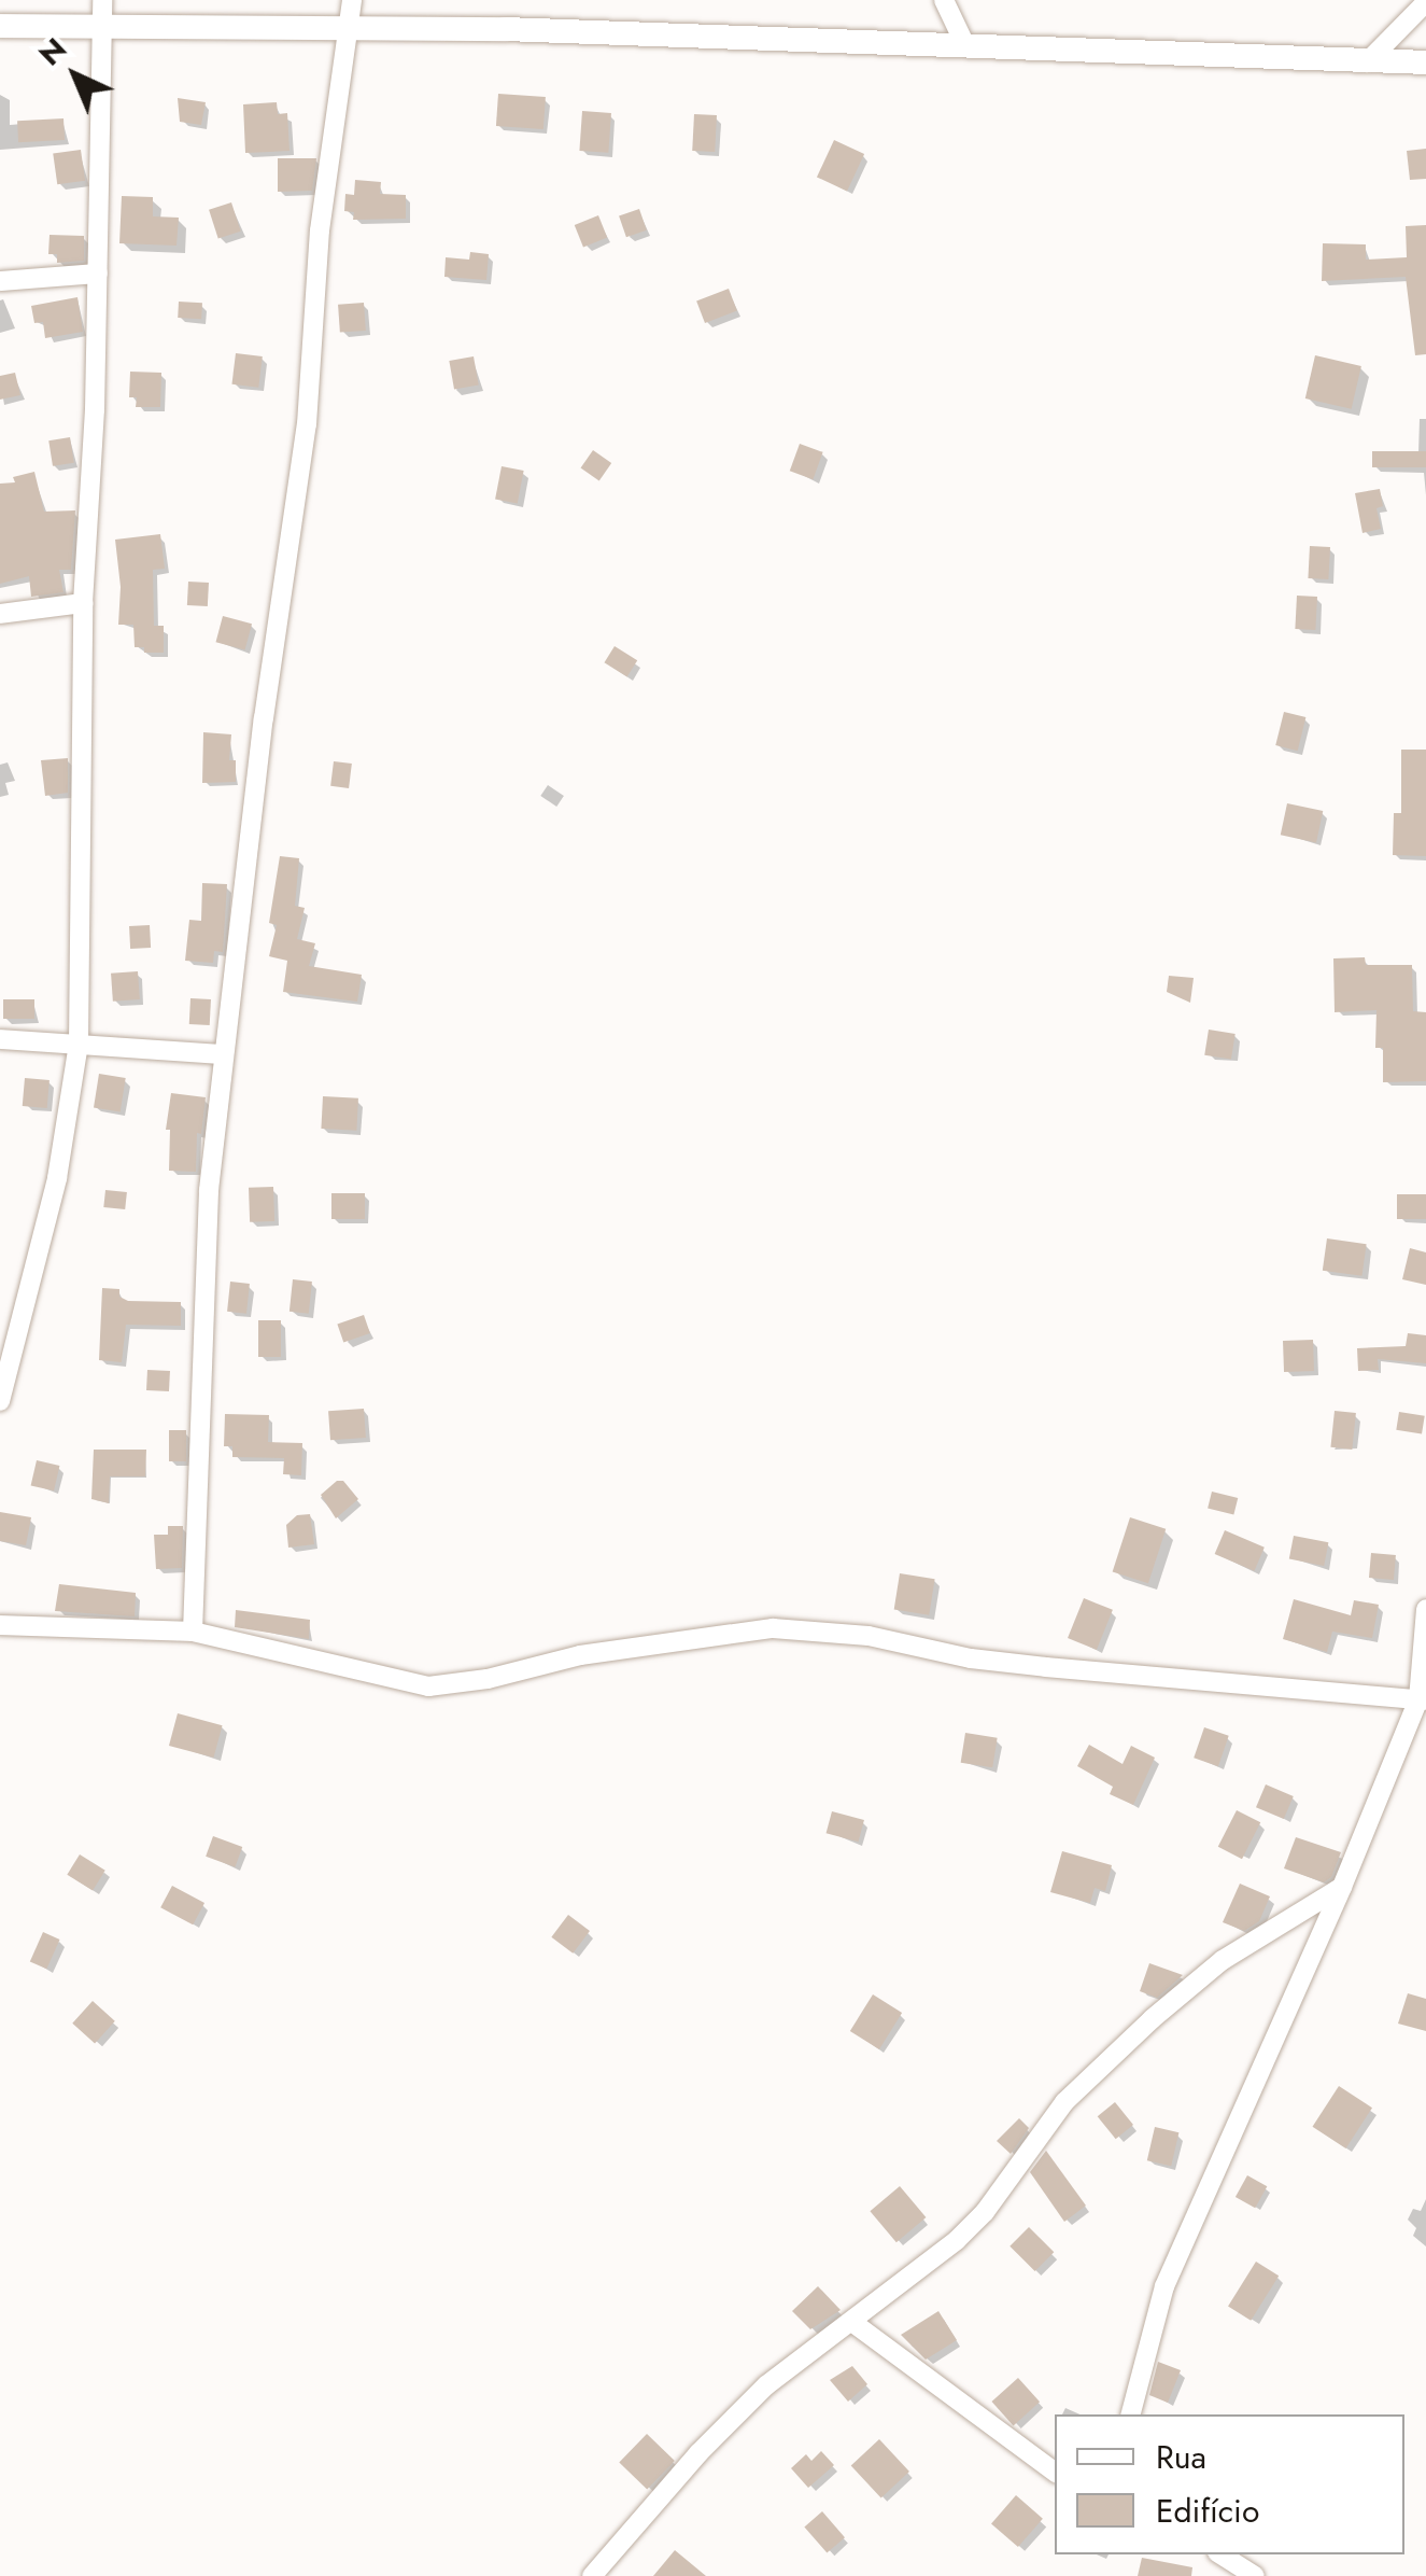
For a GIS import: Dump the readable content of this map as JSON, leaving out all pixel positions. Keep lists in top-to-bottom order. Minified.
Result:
{"legend":["Rua","Edifício"],"north":"top left"}
